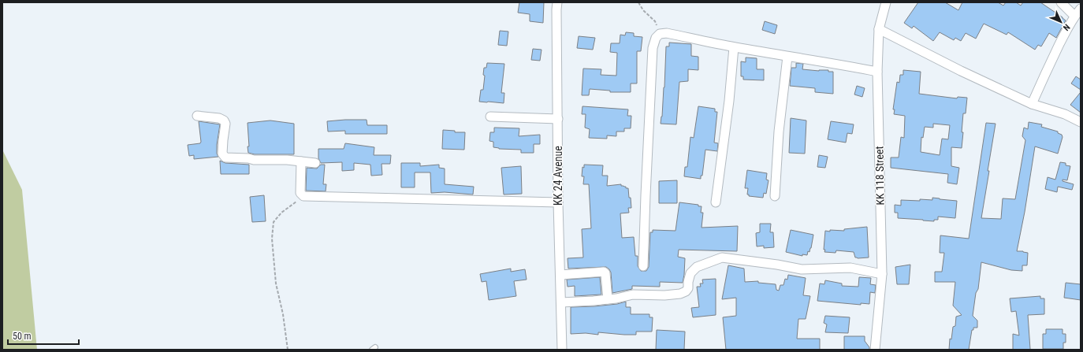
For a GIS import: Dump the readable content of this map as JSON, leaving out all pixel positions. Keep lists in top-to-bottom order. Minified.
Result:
{"streets":{"street":["KK 24 Avenue","KK 118 Street"]},"scale_bar":"50 m","north":"bottom right"}
